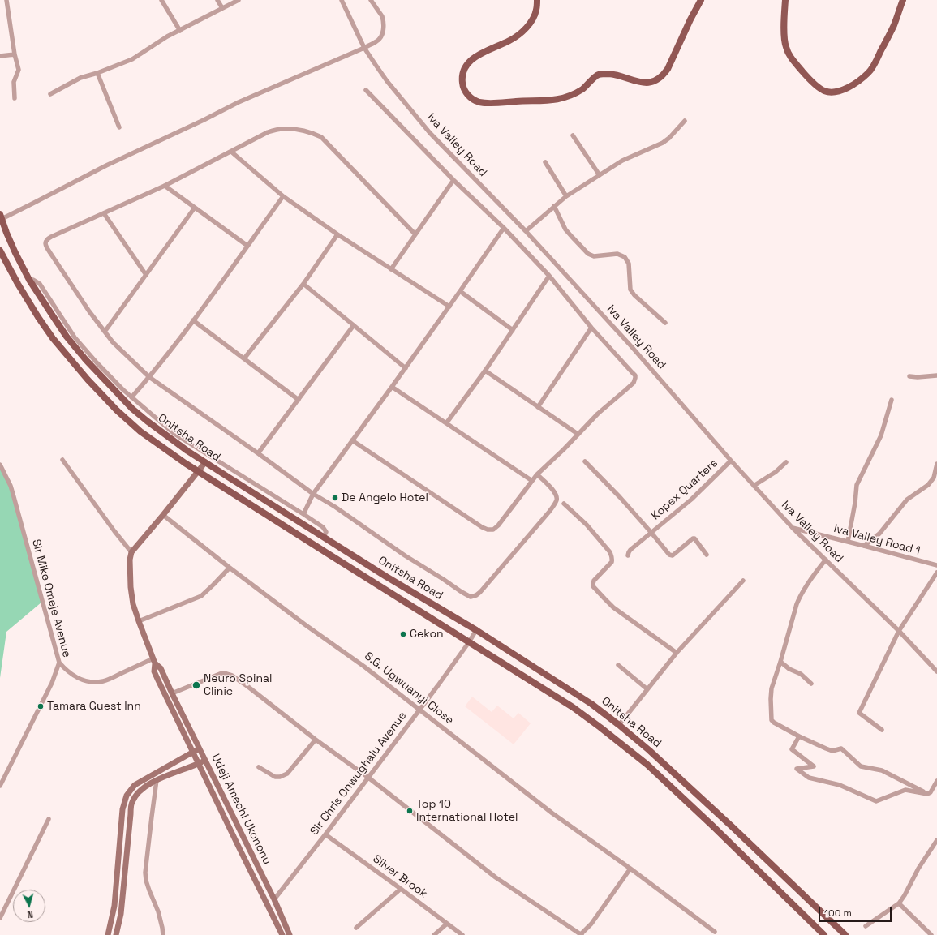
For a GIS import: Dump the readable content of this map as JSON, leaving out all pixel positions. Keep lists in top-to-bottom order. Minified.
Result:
{"streets":{"main road":["Onitsha Road","Udeji Amechi Ukononu"],"street":["Iva Valley Road","Kopex Quarters","Iva Valley Road 1","Sir Mike Omeje Avenue","S.G. Ugwuanyi Close","Sir Chris Onwughalu Avenue","Silver Brook"]},"crossings":[["Iva Valley Road","Kopex Quarters"],["Iva Valley Road","Iva Valley Road 1"],["Onitsha Road","Sir Chris Onwughalu Avenue"],["S.G. Ugwuanyi Close","Sir Chris Onwughalu Avenue"],["Sir Chris Onwughalu Avenue","Udeji Amechi Ukononu"],["Sir Chris Onwughalu Avenue","Silver Brook"]],"places":["De Angelo Hotel","Cekon","Neuro Spinal Clinic","Tamara Guest Inn","Top 10 International Hotel"],"scale_bar":"100 m","north":"bottom"}
